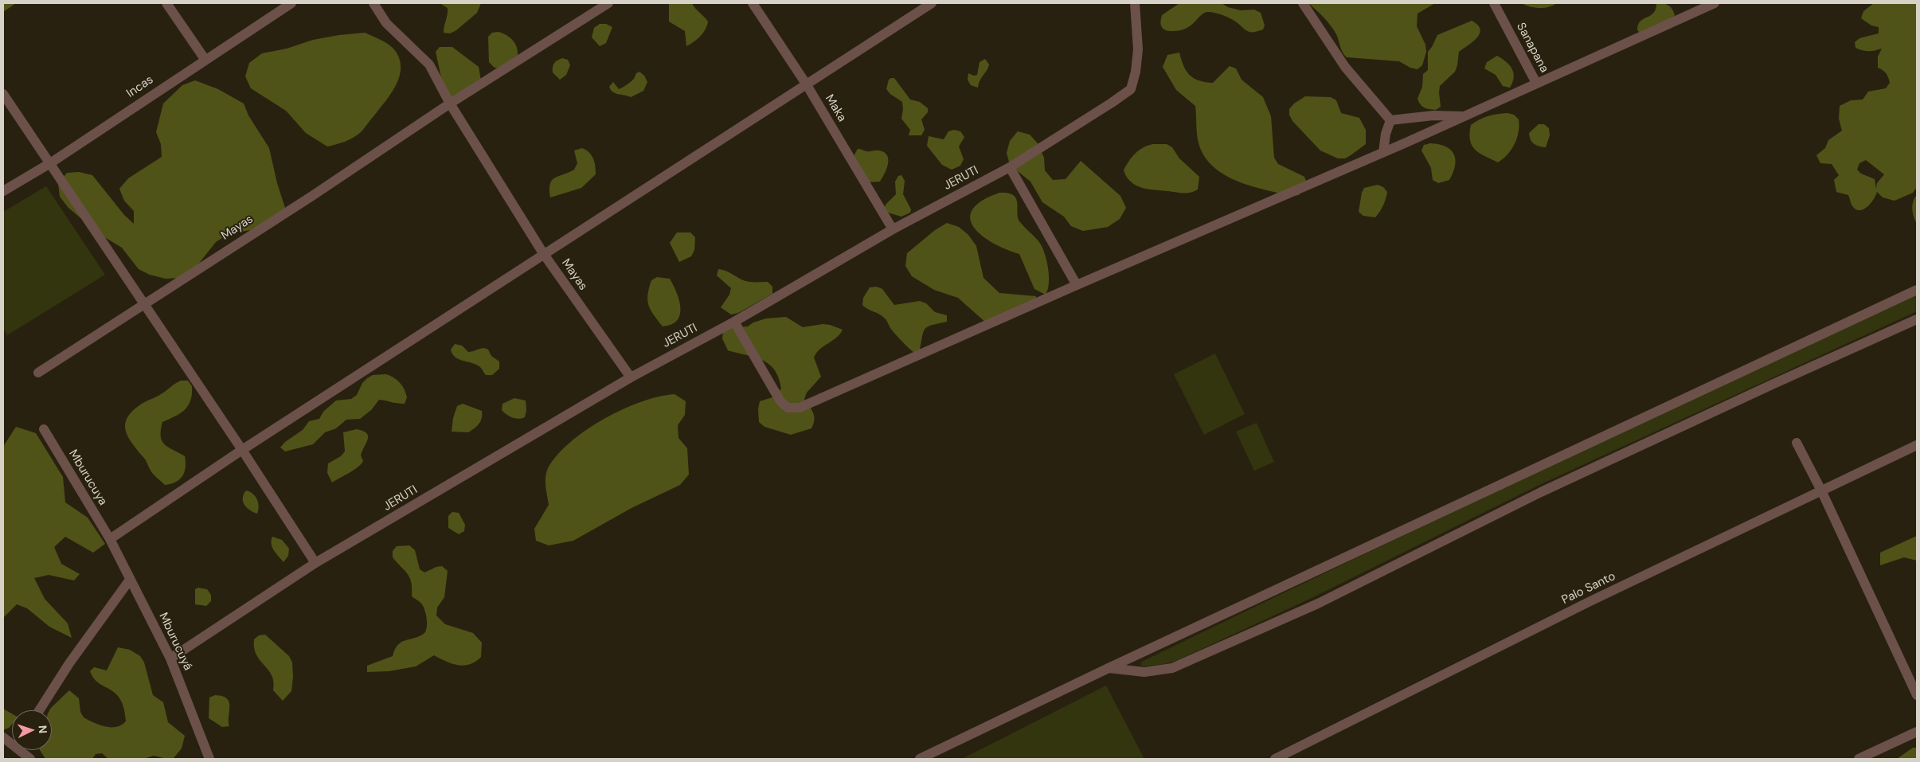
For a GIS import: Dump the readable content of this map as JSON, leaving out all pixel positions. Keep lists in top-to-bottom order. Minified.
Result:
{"streets":{"street":["Sanapana","Incas","Maka","JERUTI","Mayas","Mburucuya","Palo Santo","Mburucuyá"]},"crossings":[["Maka","JERUTI"],["JERUTI","Mayas"],["JERUTI","Mburucuyá"],["Mburucuya","Mburucuyá"]],"north":"right"}
